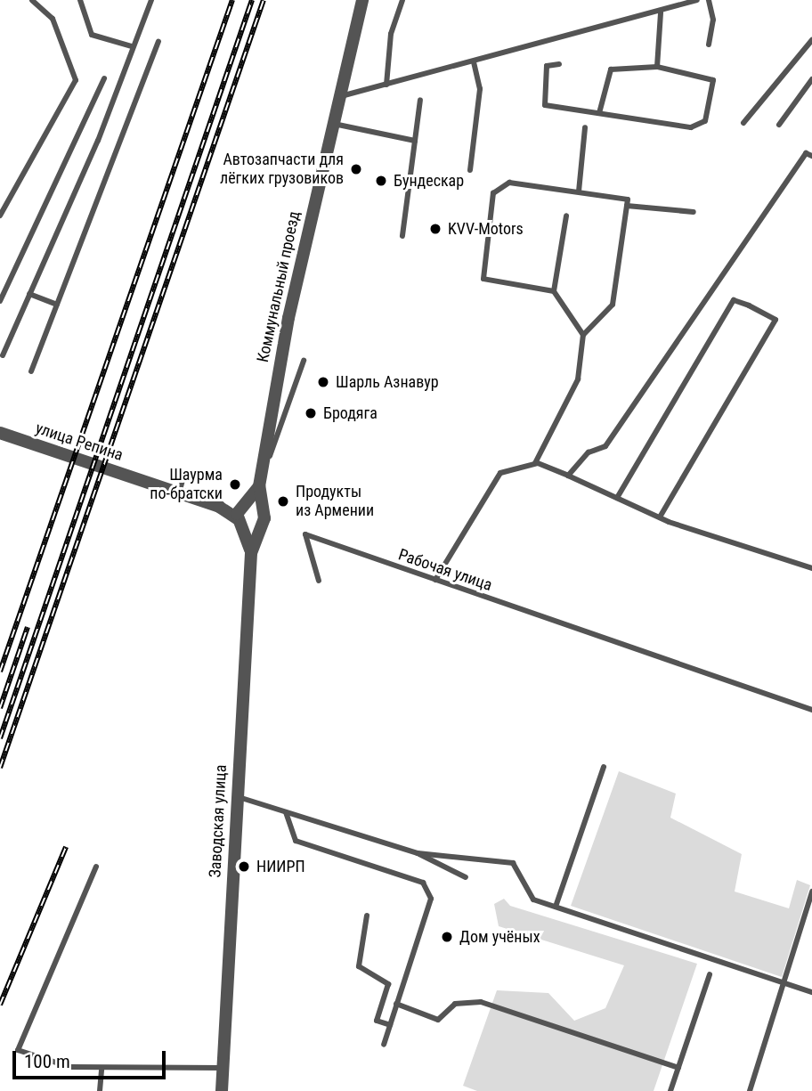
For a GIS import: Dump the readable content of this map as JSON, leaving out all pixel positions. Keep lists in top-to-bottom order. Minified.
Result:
{"streets":{"street":["Коммунальный проезд","улица Репина","Заводская улица"],"lane":["Рабочая улица"]},"crossings":[["Коммунальный проезд","Заводская улица"],["улица Репина","Заводская улица"]],"places":["Автозапчасти для лёгких грузовиков","Бундескар","KVV-Motors","Шарль Азнавур","Бродяга","Шаурма по-братски","Продукты из Армении","НИИРП","Дом учёных"],"scale_bar":"100 m"}
